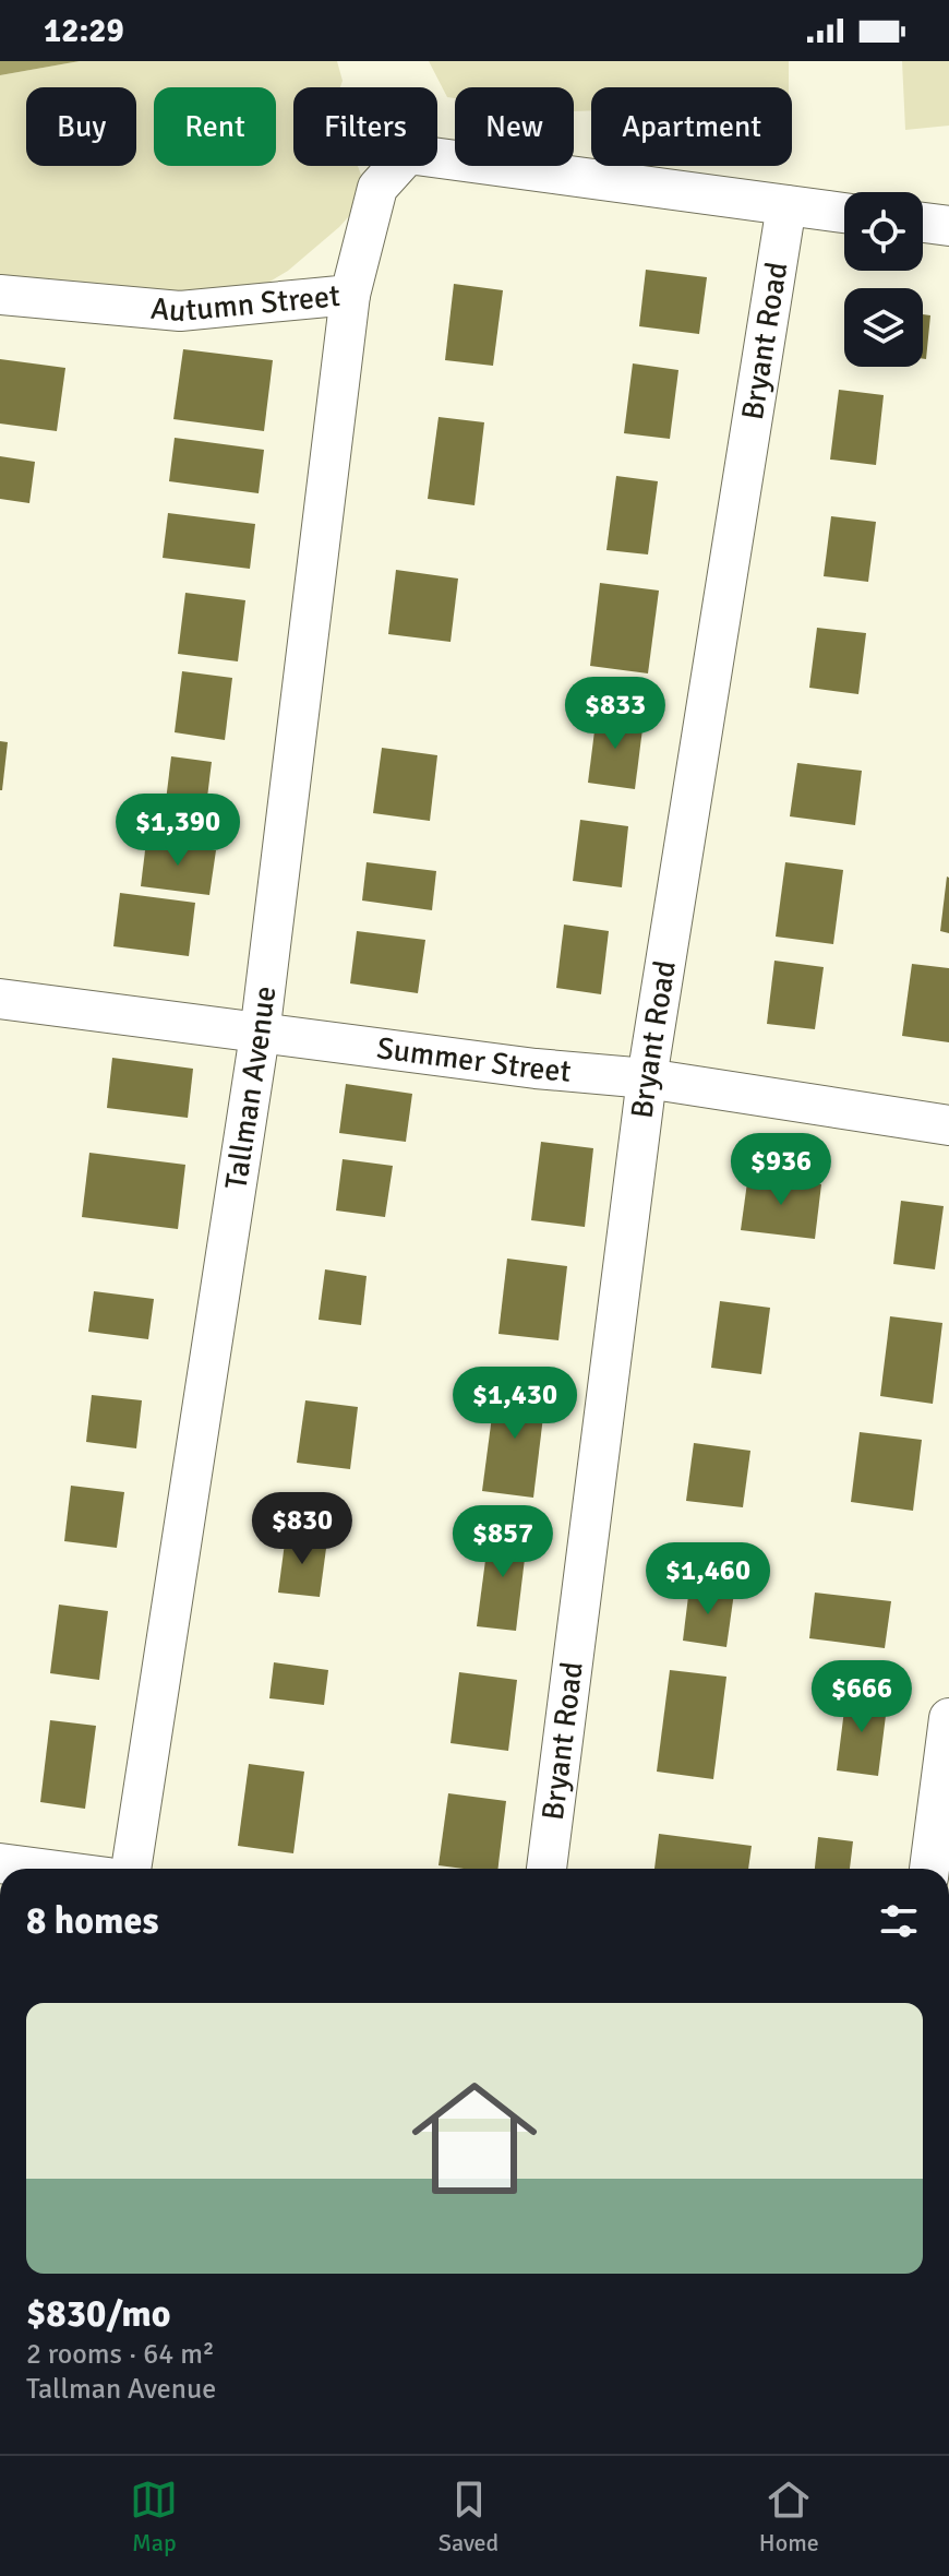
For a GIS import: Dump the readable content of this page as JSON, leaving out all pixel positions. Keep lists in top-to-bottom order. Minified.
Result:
{"streets":{"street":["Autumn Street","Bryant Road","Summer Street","Tallman Avenue"]},"crossings":[["Autumn Street","Bryant Road"],["Autumn Street","Tallman Avenue"],["Bryant Road","Summer Street"],["Summer Street","Tallman Avenue"]],"page":{"status":"12:29","chip":["Buy","Rent","Filters","New","Apartment"],"price":["$833","$1,390","$936","$1,430","$830","$857","$1,460","$666"],"heading":"8 homes","list":[{"name":"$830/mo","note":"2 rooms · 64 m² · Tallman Avenue"}],"tabs":["Map","Saved","Home"]}}
